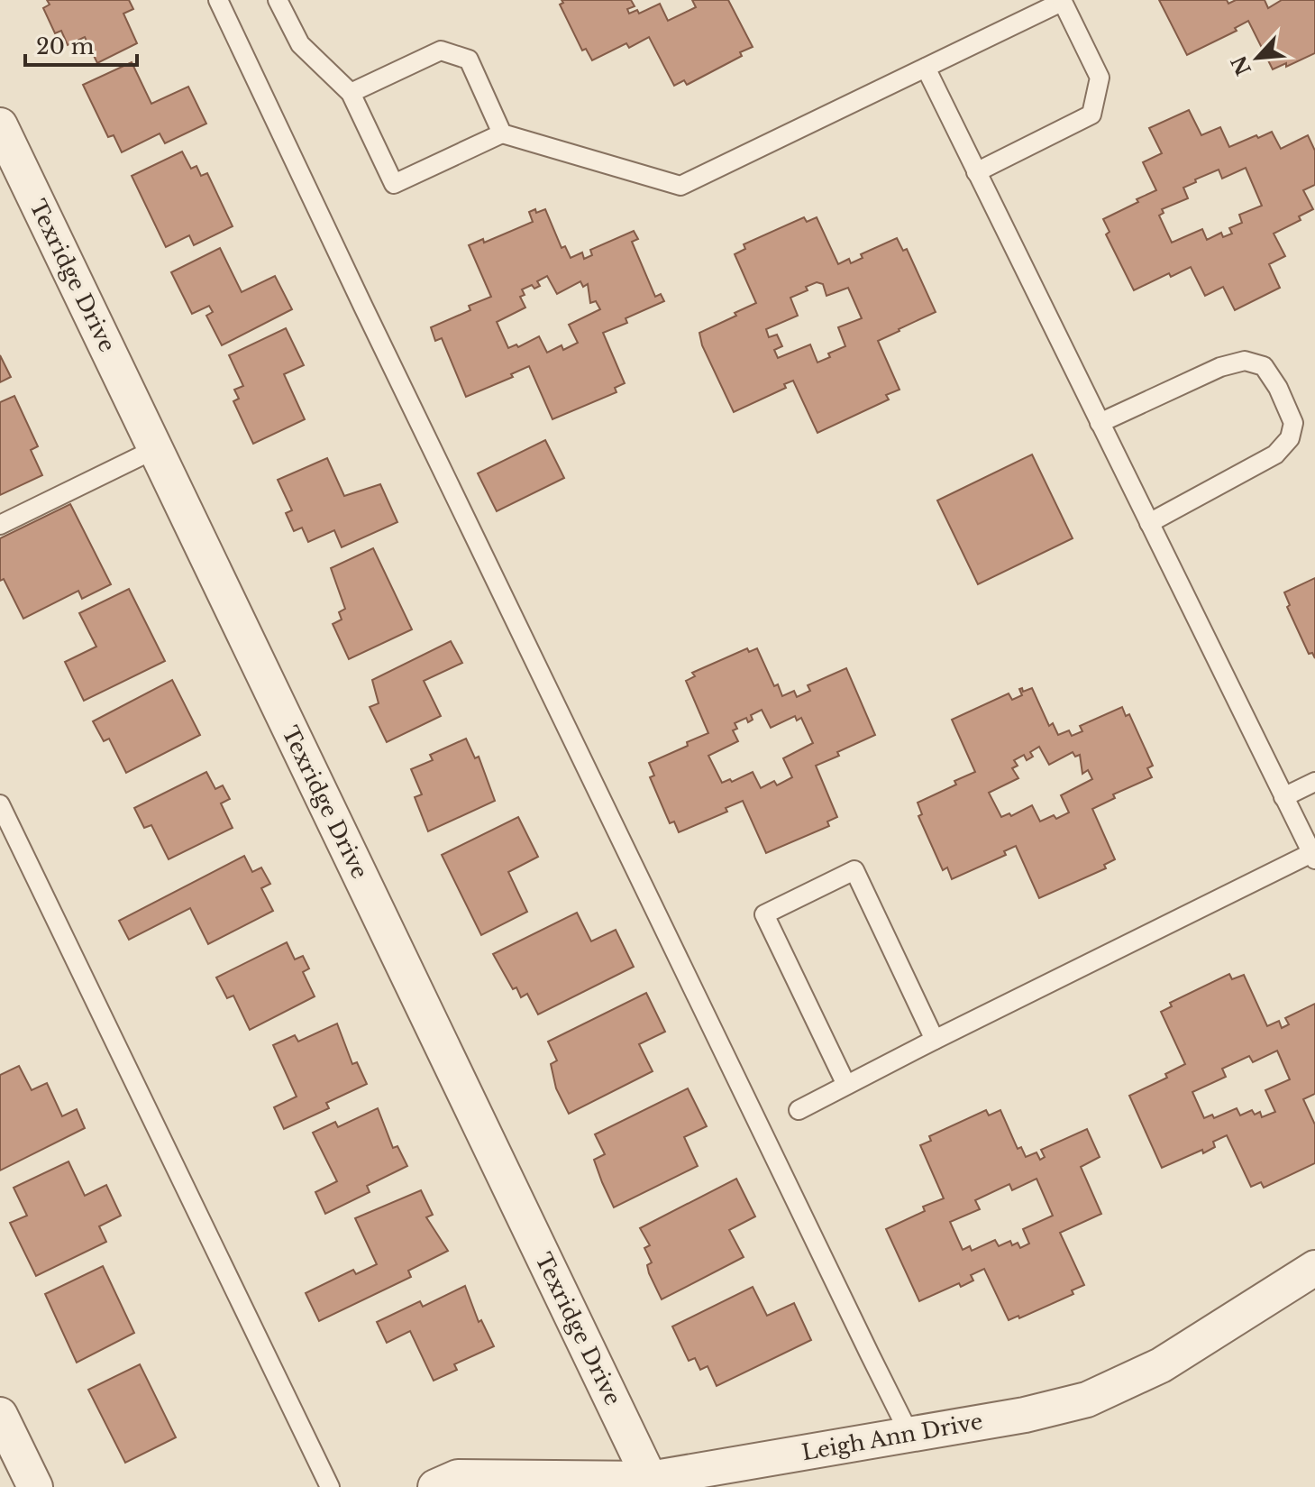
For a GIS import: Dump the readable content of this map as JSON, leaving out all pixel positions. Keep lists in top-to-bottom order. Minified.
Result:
{"streets":{"street":["Texridge Drive","Leigh Ann Drive"]},"crossings":[["Texridge Drive","Leigh Ann Drive"]],"scale_bar":"20 m","north":"bottom left"}
